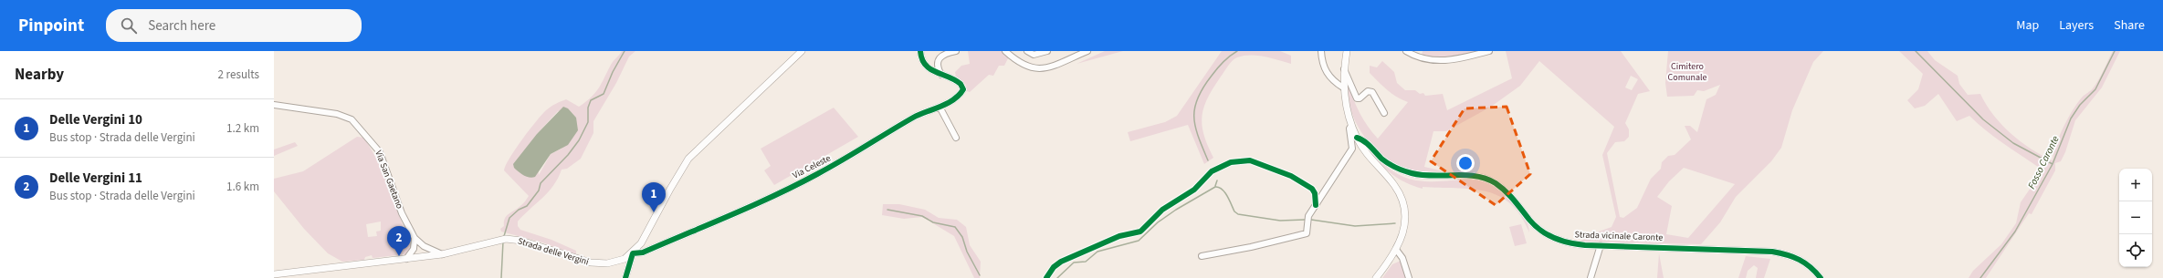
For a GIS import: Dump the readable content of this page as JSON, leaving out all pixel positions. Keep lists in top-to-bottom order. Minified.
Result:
{"streets":{"main road":["Strada delle Vergini"],"street":["Via Celeste","Via San Gaetano","Strada vicinale Caronte"]},"crossings":[["Via Celeste","Strada delle Vergini"],["Via San Gaetano","Strada delle Vergini"]],"water":["Fosso Caronte"],"parks":["Cimitero Comunale"],"page":{"header":"Pinpoint","search":"Search here","nav":["Map","Layers","Share"],"heading":["Nearby","2 results"],"list":[{"mark":"1","name":"Delle Vergini 10","note":"Bus stop · Strada delle Vergini","value":"1.2 km"},{"mark":"2","name":"Delle Vergini 11","note":"Bus stop · Strada delle Vergini","value":"1.6 km"}],"map_buttons":["+","−"],"pins":["1","2"]}}
